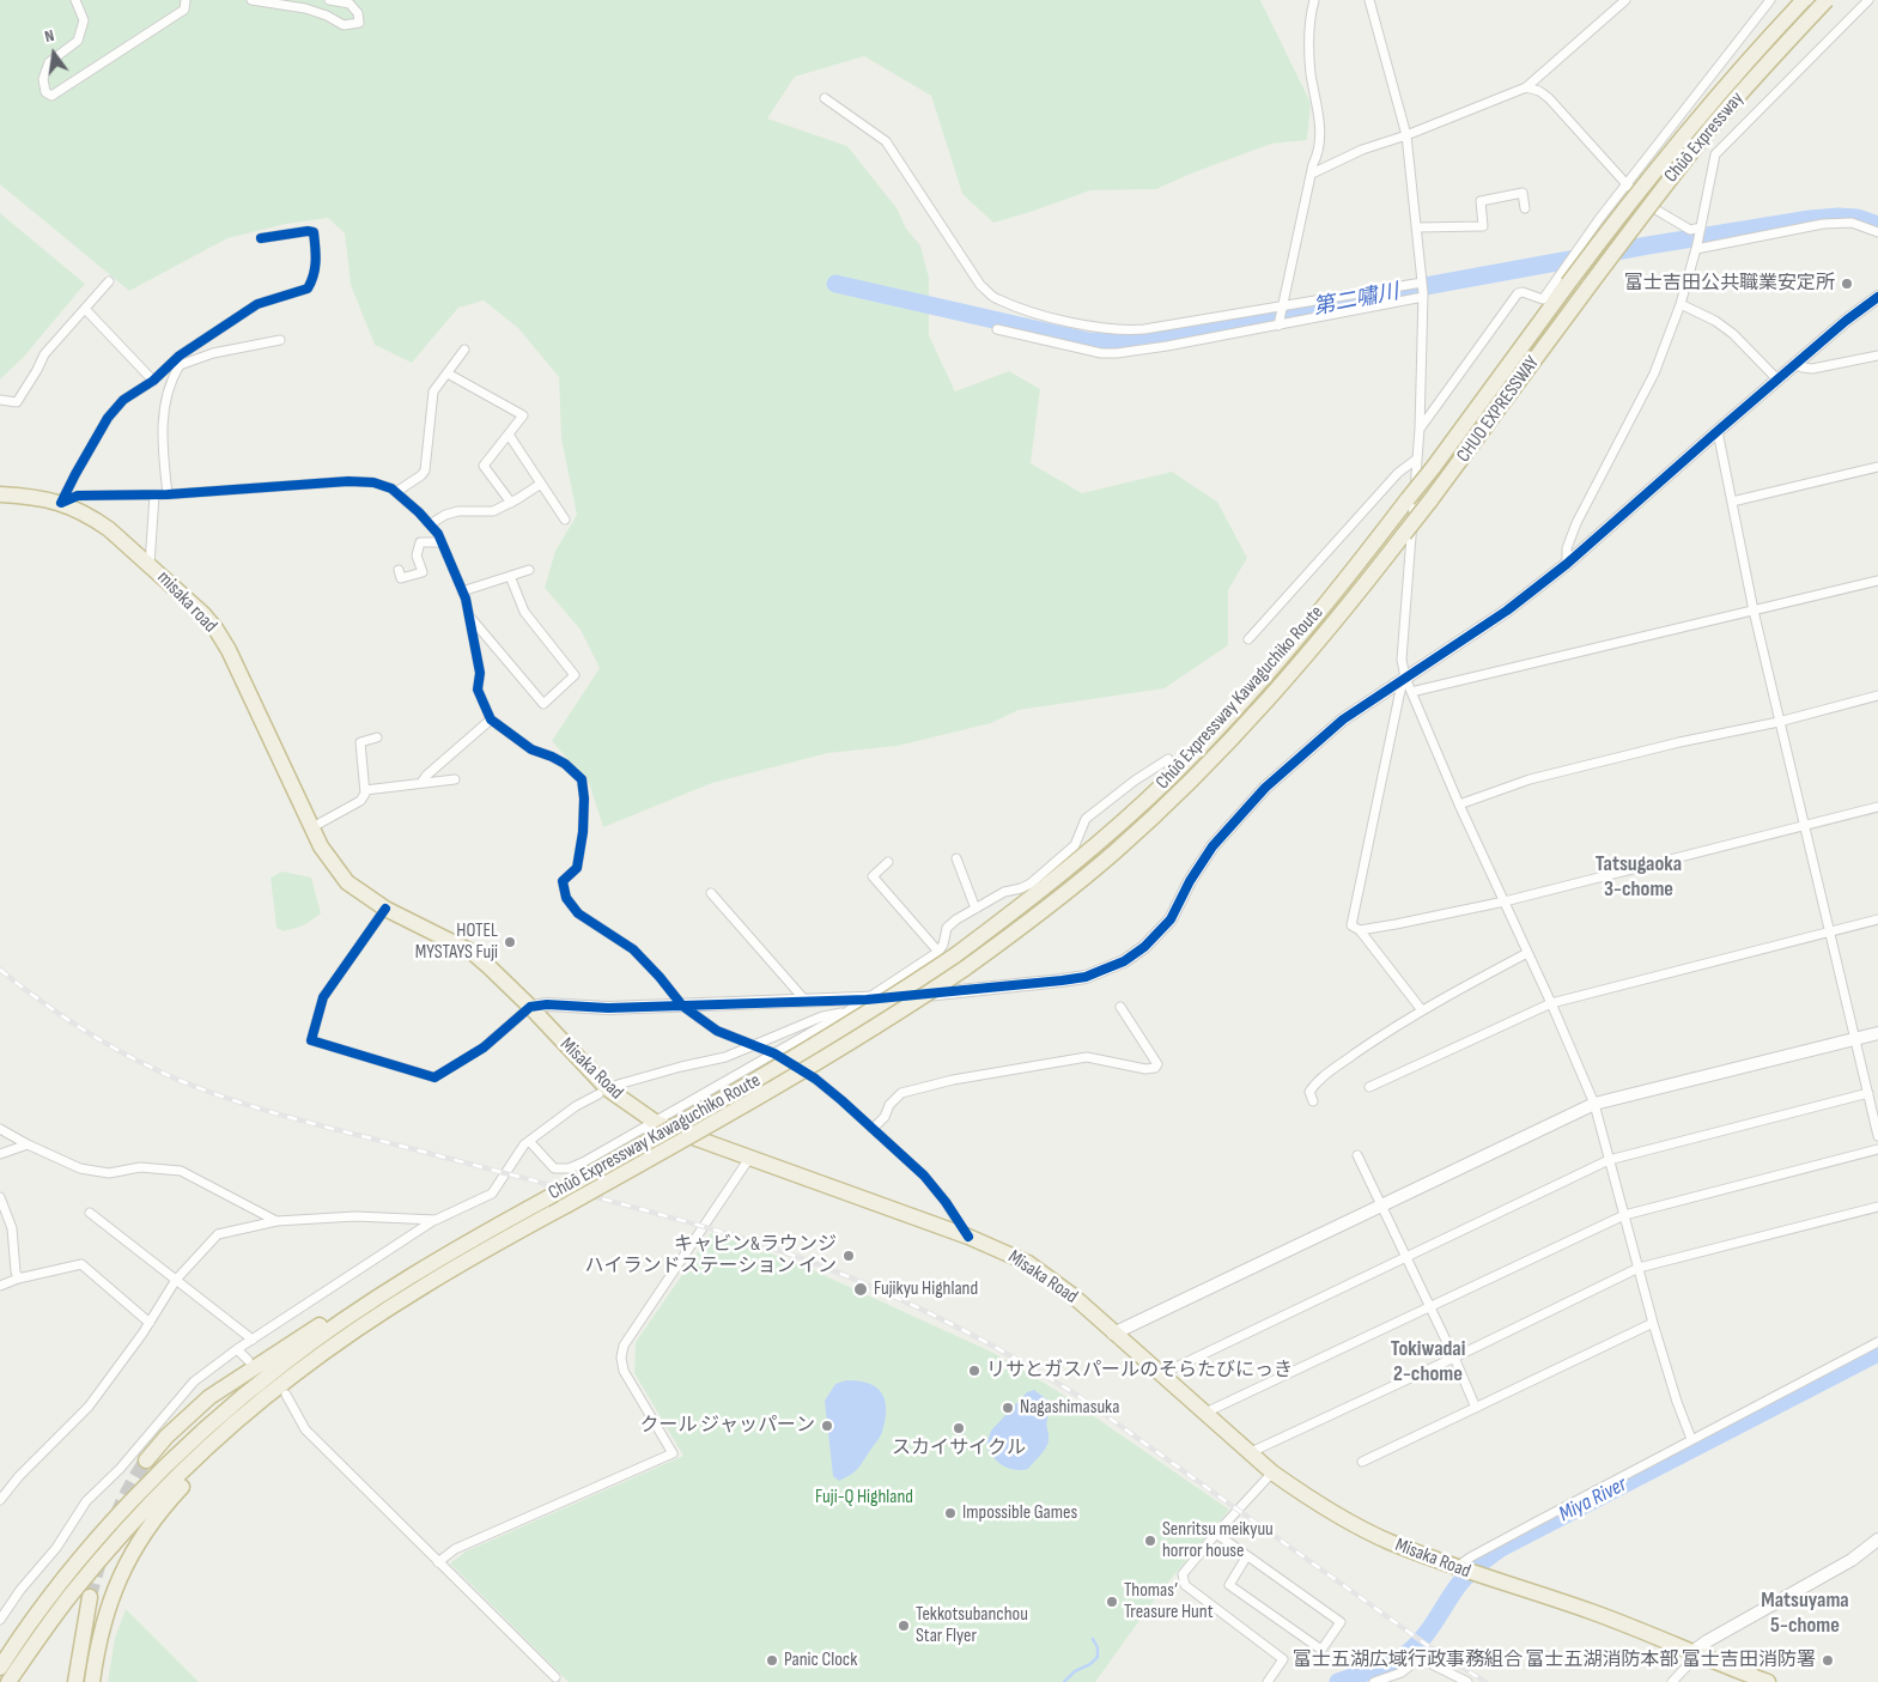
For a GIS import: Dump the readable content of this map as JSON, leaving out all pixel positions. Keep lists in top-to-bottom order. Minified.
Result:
{"streets":{"highway":["Chūō Expressway","CHUO EXPRESSWAY","misaka road","Chūō Expressway Kawaguchiko Route","Misaka Road"]},"crossings":[["Chūō Expressway","CHUO EXPRESSWAY"],["CHUO EXPRESSWAY","Chūō Expressway Kawaguchiko Route"],["misaka road","Misaka Road"]],"districts":["Tatsugaoka 3-chome","Tokiwadai 2-chome","Matsuyama 5-chome"],"water":["第二嘯川","Miya River"],"parks":["Fuji-Q Highland"],"places":["富士吉田公共職業安定所","HOTEL MYSTAYS Fuji","キャビン&ラウンジ ハイランドステーション イン","Fujikyu Highland","リサとガスパールのそらたびにっき","Nagashimasuka","クール ジャッパーン","スカイサイクル","Impossible Games","Senritsu meikyuu horror house","Thomas’ Treasure Hunt","Tekkotsubanchou Star Flyer","Panic Clock","富士五湖広域行政事務組合 富士五湖消防本部 富士吉田消防署"],"north":"top"}
